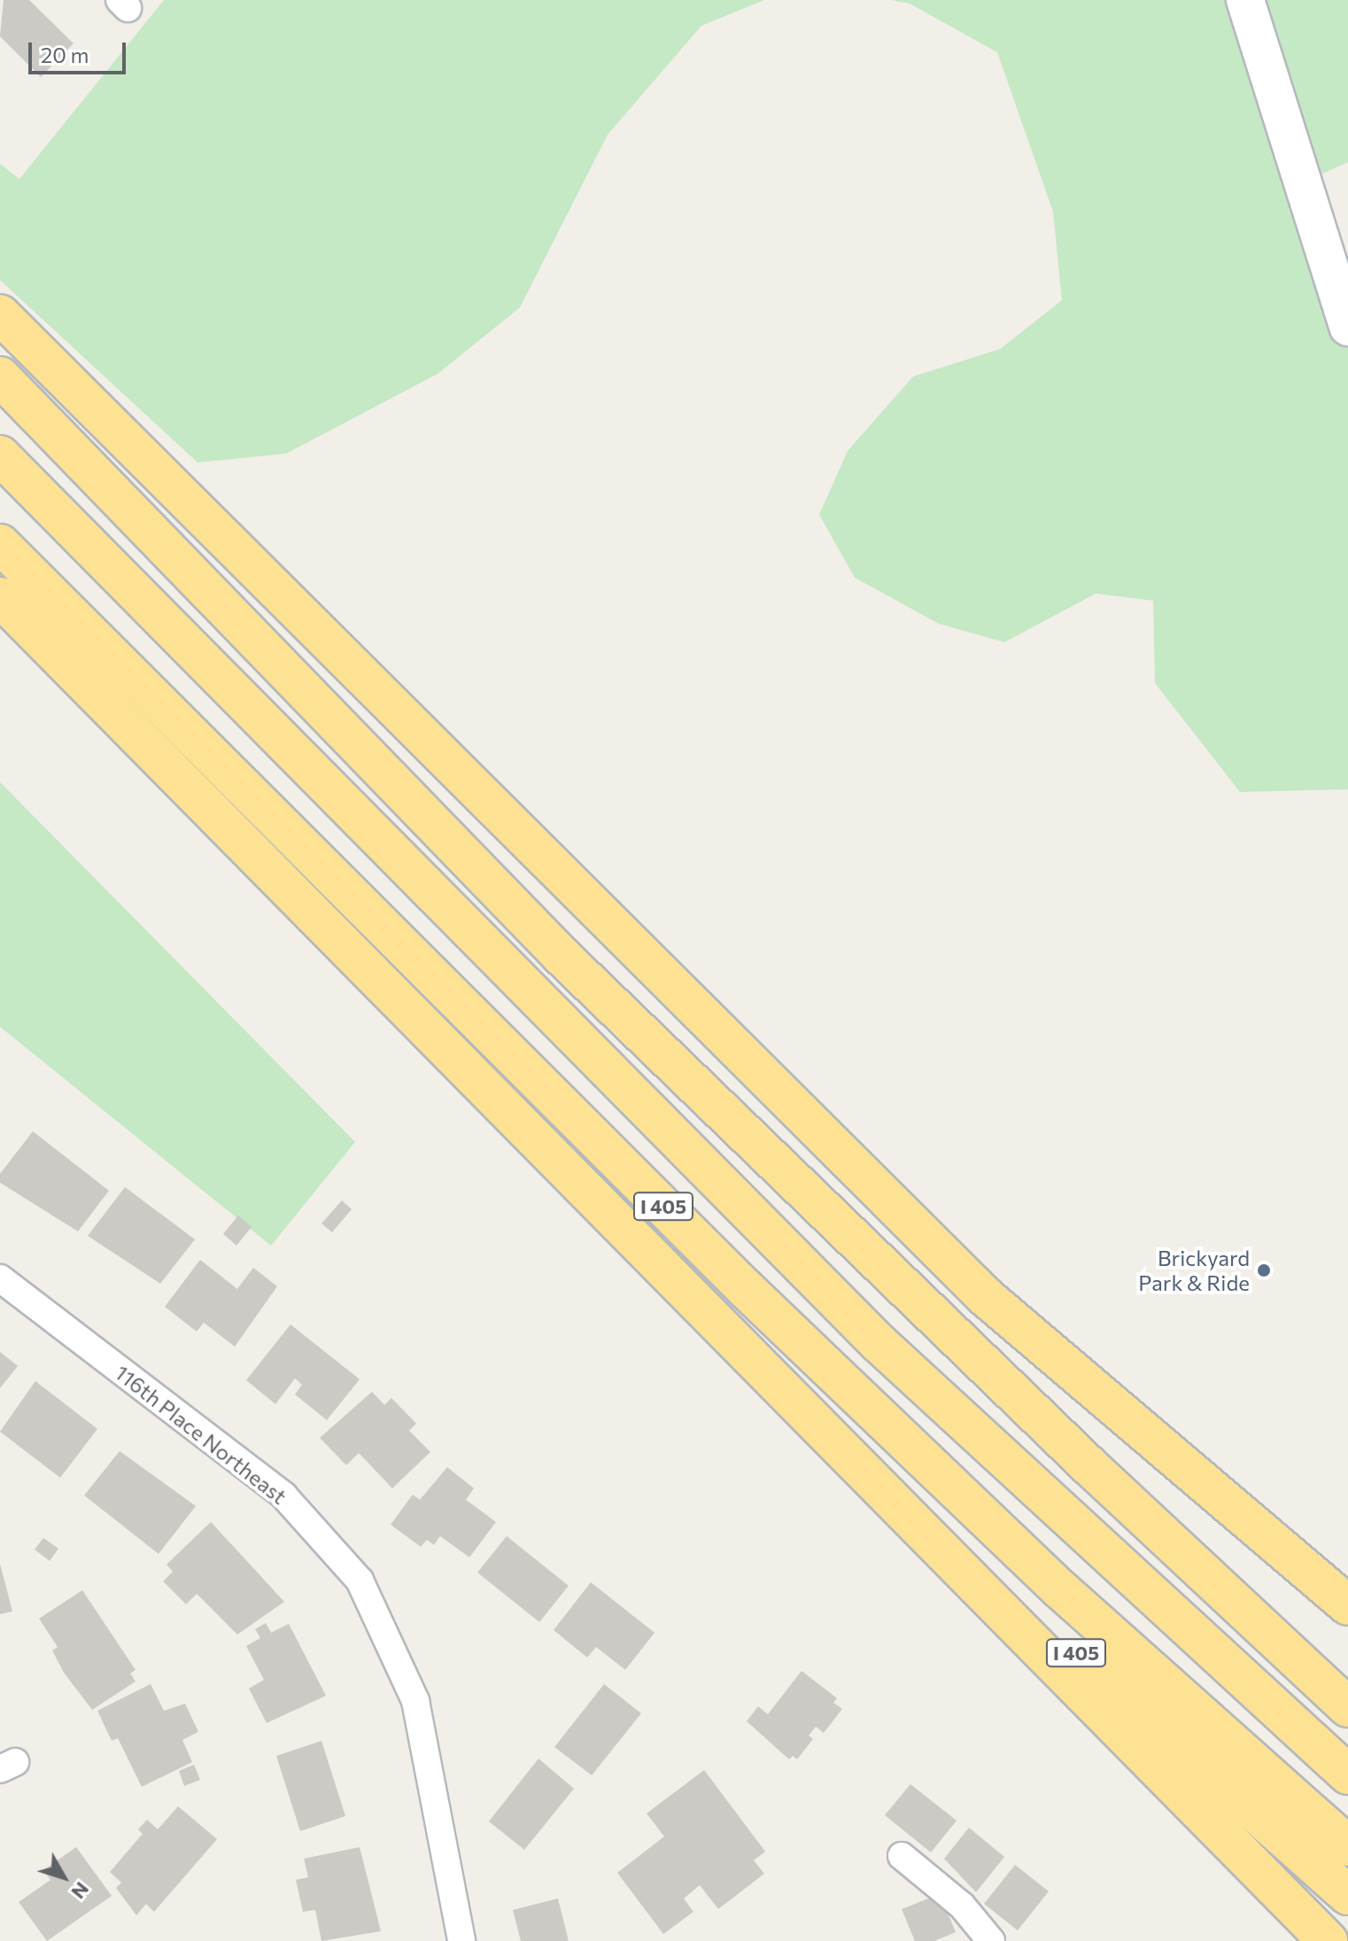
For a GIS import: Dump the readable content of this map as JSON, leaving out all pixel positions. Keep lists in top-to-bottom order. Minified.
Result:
{"streets":{"highway":["I 405"],"street":["116th Place Northeast"]},"places":["Brickyard Park & Ride"],"scale_bar":"20 m","north":"bottom right"}
